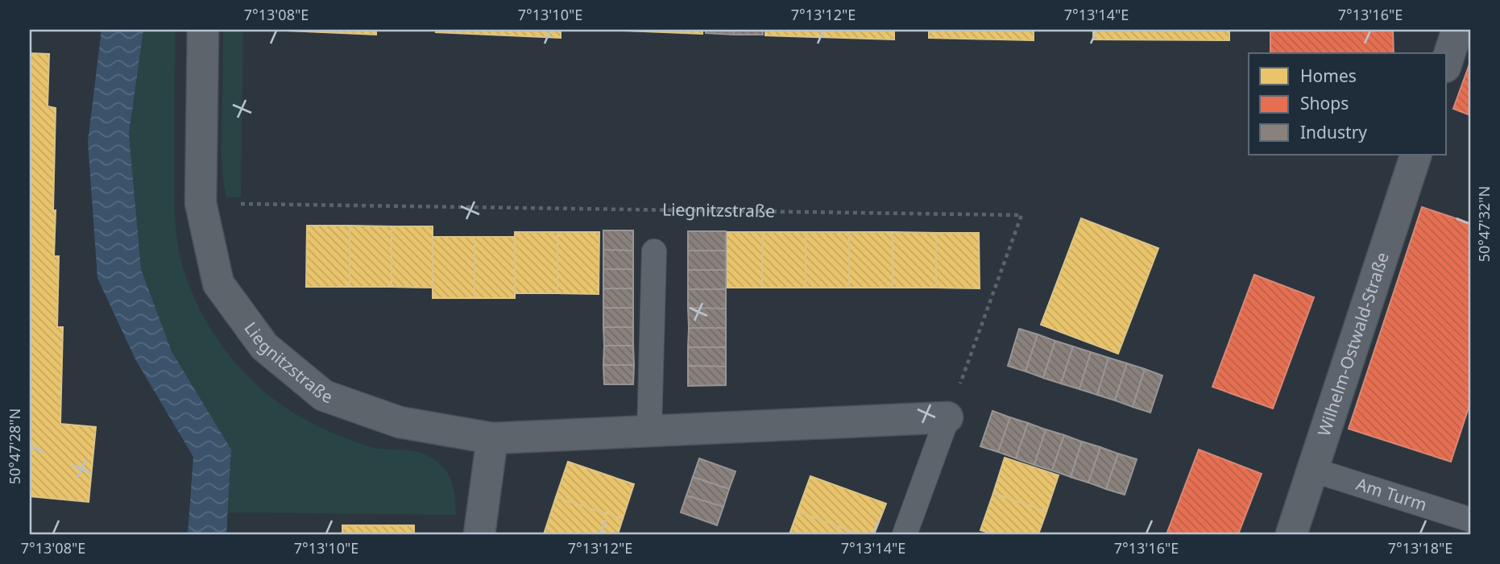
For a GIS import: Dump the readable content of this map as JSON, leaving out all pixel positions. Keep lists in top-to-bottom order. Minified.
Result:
{"streets":{"street":["Liegnitzstraße","Wilhelm-Ostwald-Straße"],"lane":["Am Turm"]},"crossings":[["Wilhelm-Ostwald-Straße","Am Turm"]],"legend":["Homes","Shops","Industry"],"coordinates":["7°13'08\"E","7°13'10\"E","7°13'12\"E","7°13'14\"E","7°13'16\"E","50°47'32\"N","50°47'28\"N","7°13'18\"E"]}
